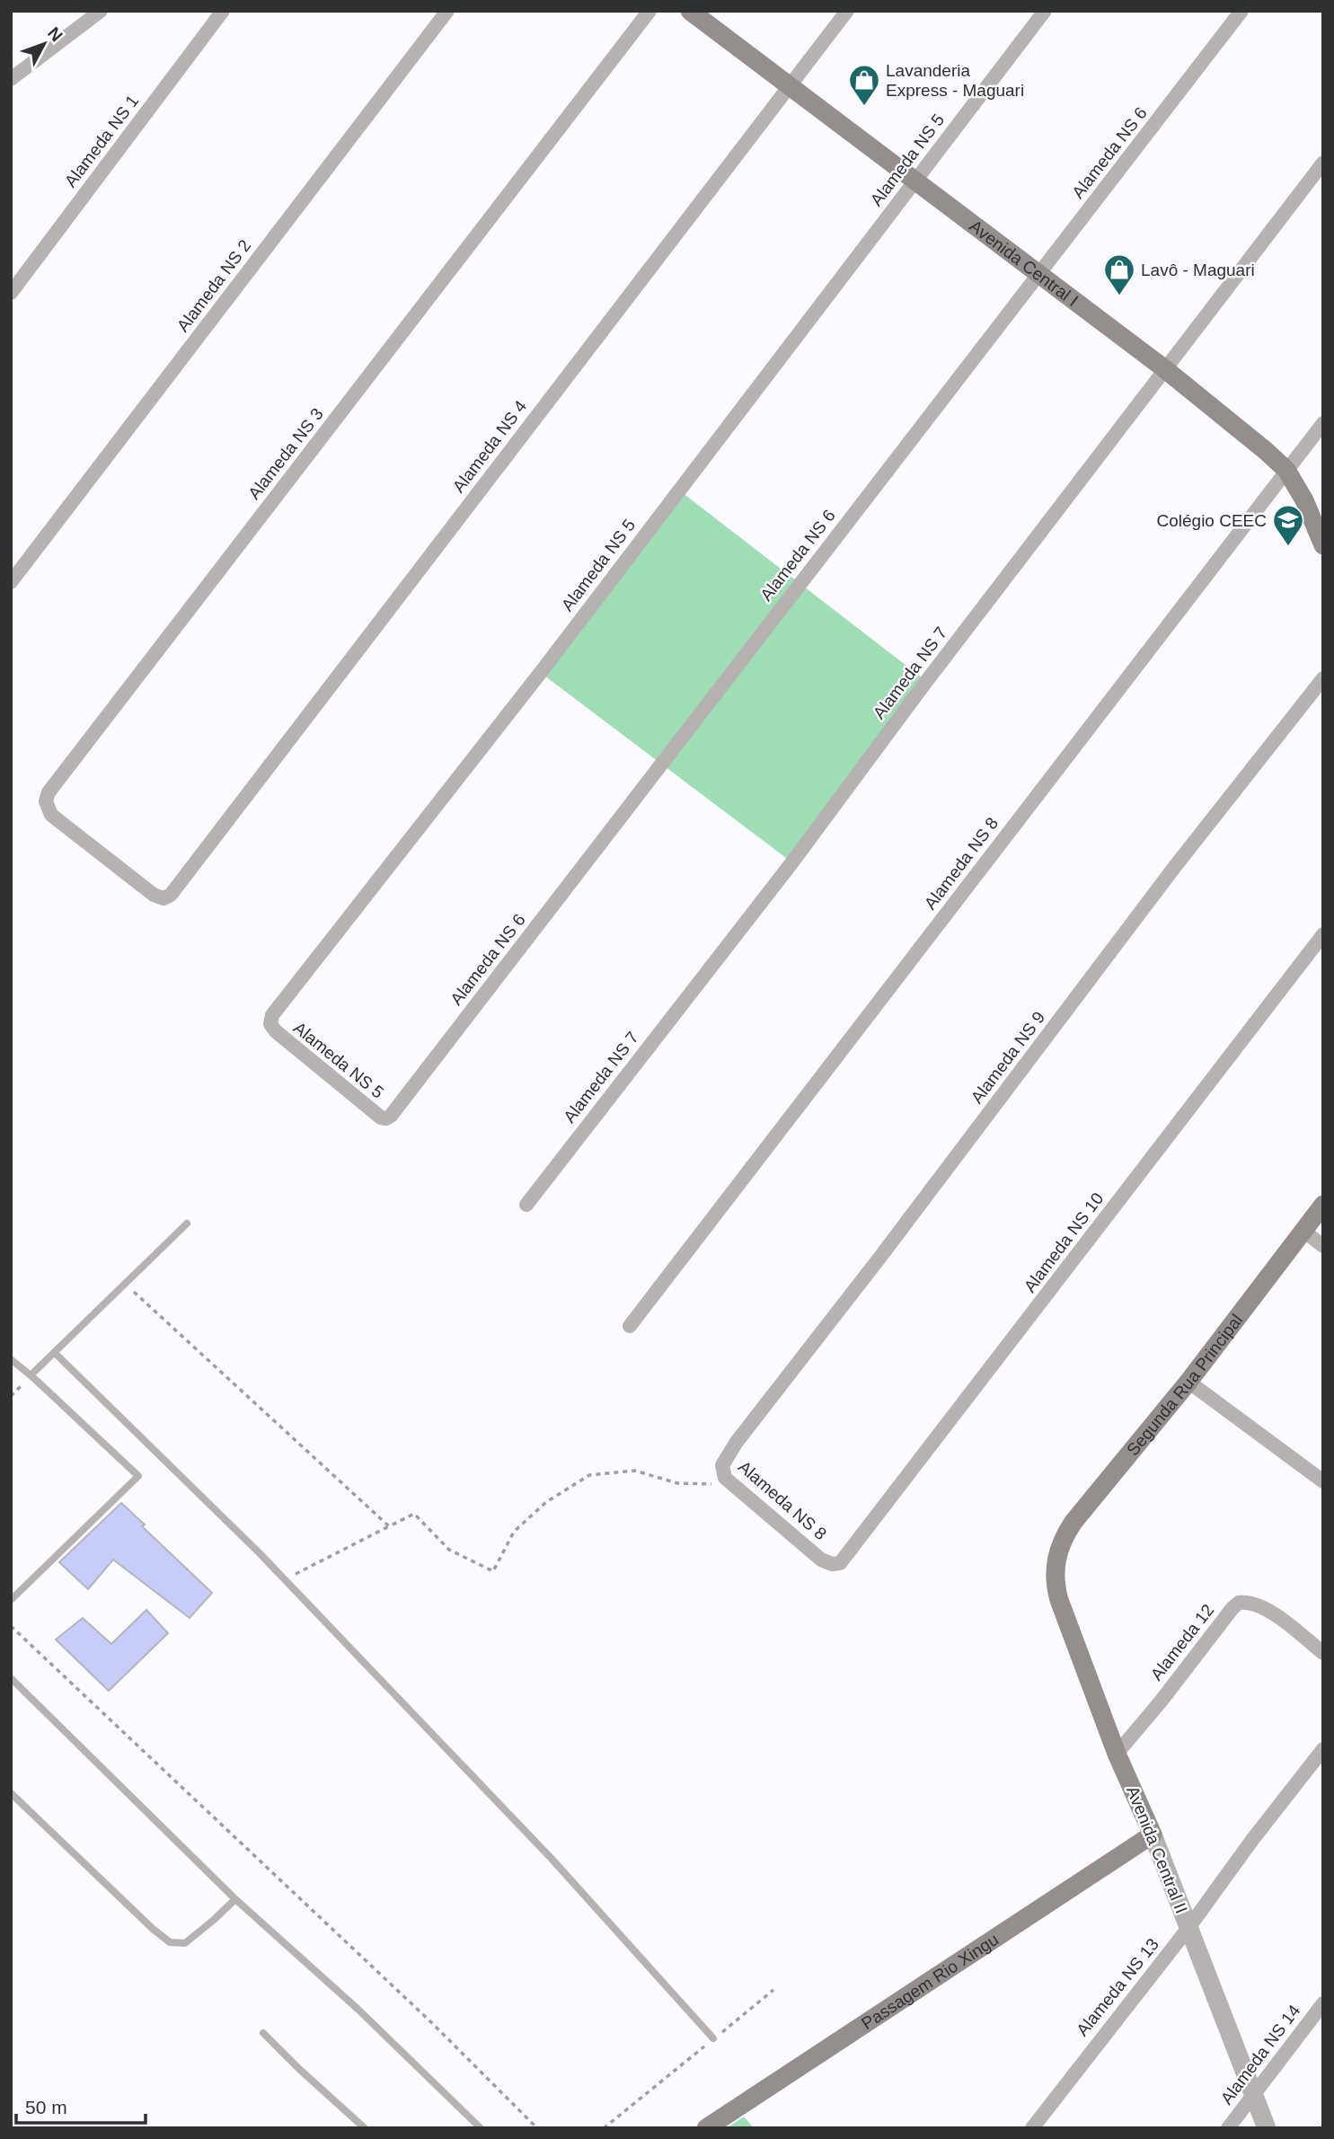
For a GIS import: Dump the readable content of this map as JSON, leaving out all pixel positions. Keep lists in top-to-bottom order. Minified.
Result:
{"streets":{"main road":["Avenida Central I","Segunda Rua Principal","Avenida Central II","Passagem Rio Xingu"],"street":["Alameda NS 1","Alameda NS 6","Alameda NS 5","Alameda NS 2","Alameda NS 4","Alameda NS 3","Alameda NS 7","Alameda NS 8","Alameda NS 9","Alameda NS 10","Alameda 12","Alameda NS 13","Alameda NS 14"]},"crossings":[["Alameda NS 6","Alameda NS 5"],["Alameda NS 6","Avenida Central I"],["Alameda NS 5","Avenida Central I"],["Avenida Central I","Alameda NS 4"],["Avenida Central I","Alameda NS 7"],["Avenida Central I","Alameda NS 8"],["Alameda NS 4","Alameda NS 3"],["Alameda NS 8","Alameda NS 9"],["Alameda NS 8","Alameda NS 10"],["Segunda Rua Principal","Avenida Central II"],["Alameda 12","Avenida Central II"],["Avenida Central II","Passagem Rio Xingu"],["Avenida Central II","Alameda NS 13"],["Avenida Central II","Alameda NS 14"]],"places":{"shop":["Lavanderia Express - Maguari","Lavô - Maguari"],"school or university":["Colégio CEEC"]},"scale_bar":"50 m","north":"top right"}
